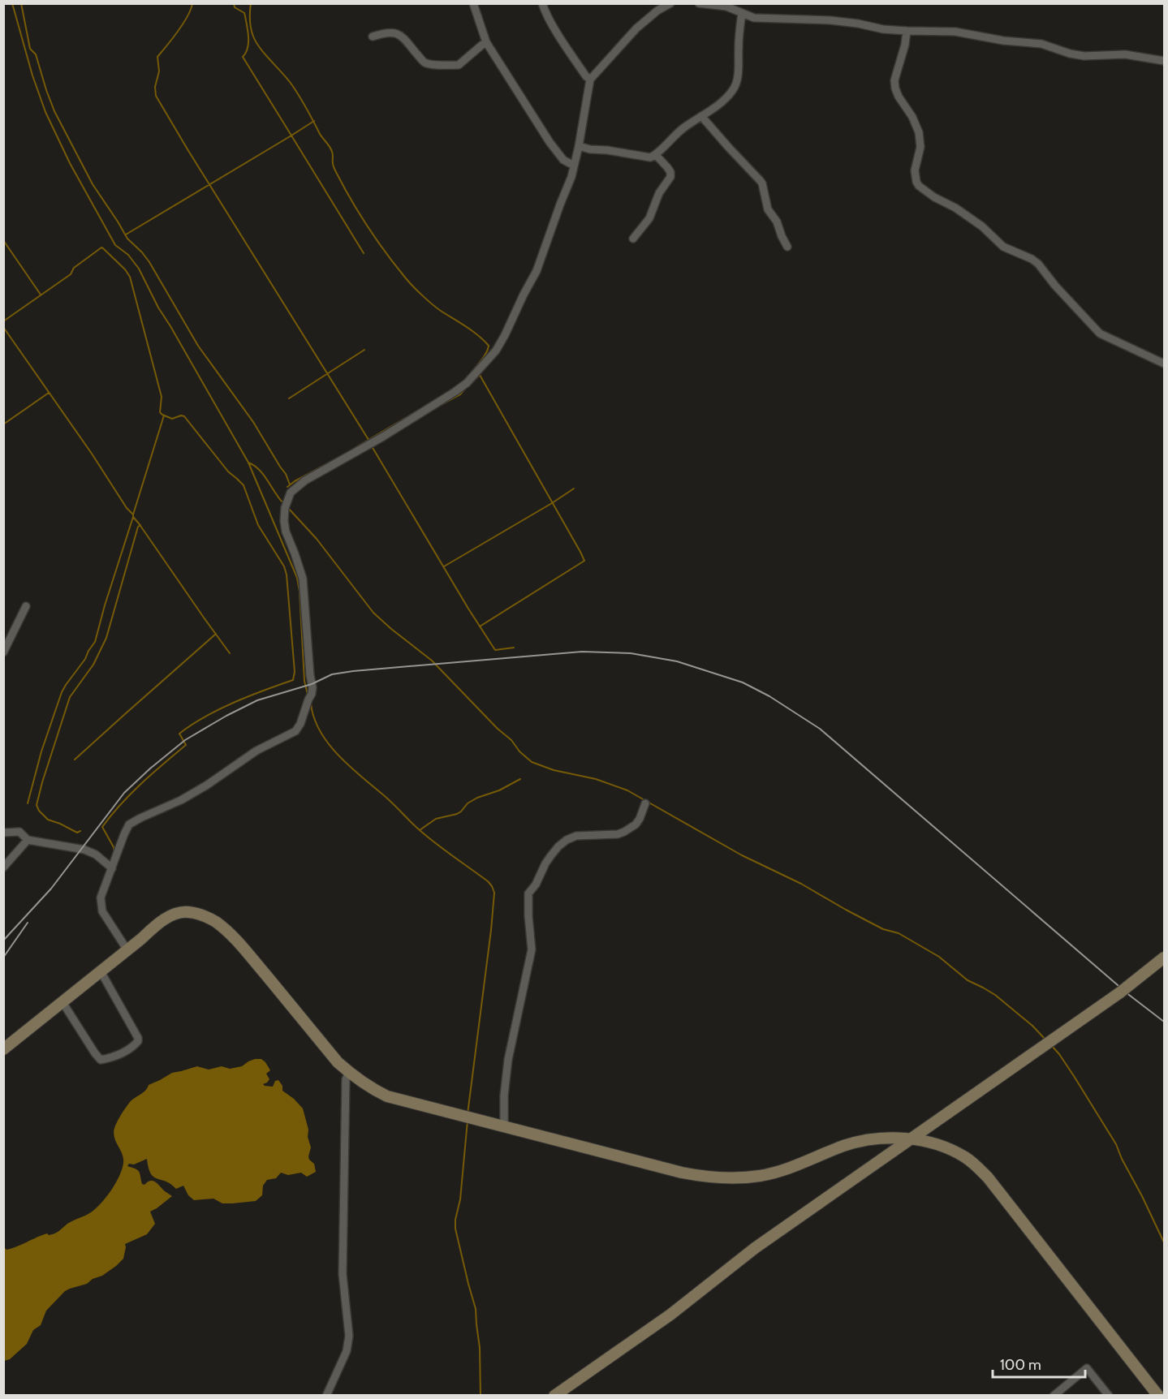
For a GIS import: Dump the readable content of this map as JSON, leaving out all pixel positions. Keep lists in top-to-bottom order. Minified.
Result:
{"scale_bar":"100 m"}
